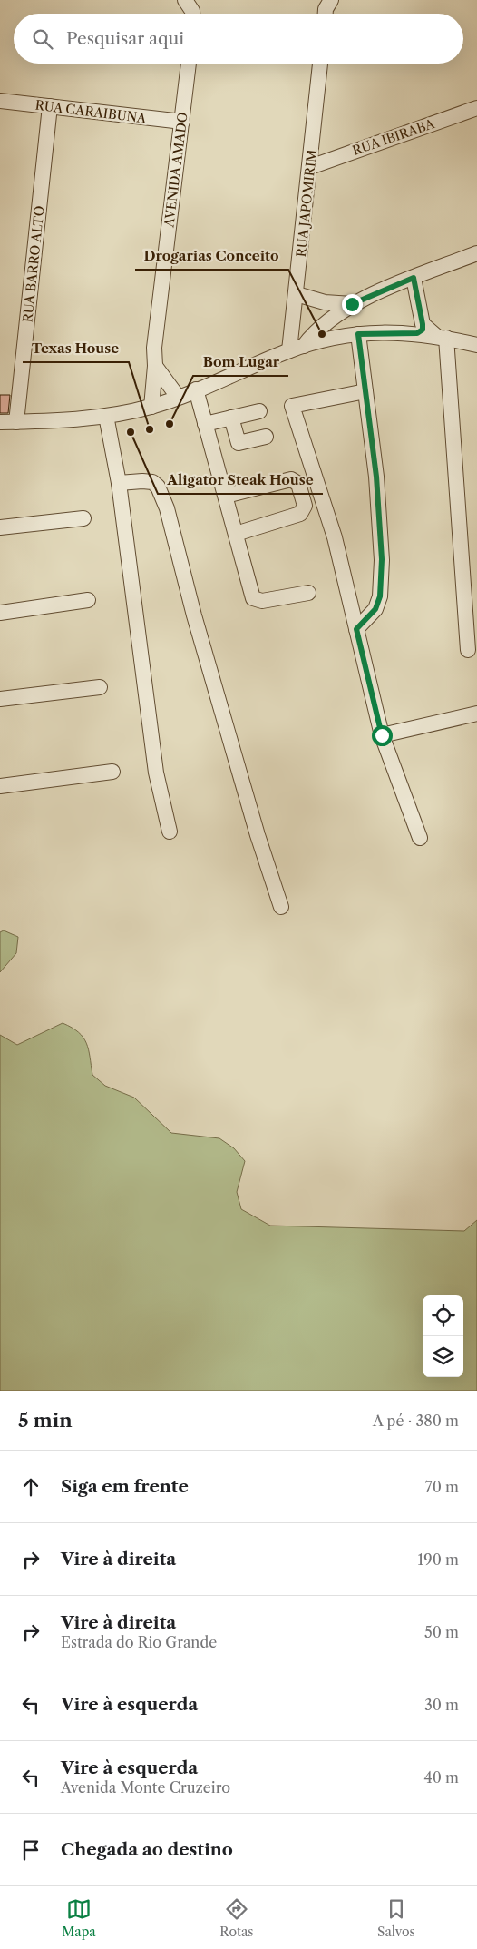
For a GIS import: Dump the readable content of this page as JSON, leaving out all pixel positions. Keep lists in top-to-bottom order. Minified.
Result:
{"streets":{"street":["RUA CARAIBUNA","RUA IBIRABA","AVENIDA AMADO","RUA JAPOMIRIM","RUA BARRO ALTO"]},"crossings":[["RUA CARAIBUNA","AVENIDA AMADO"],["RUA CARAIBUNA","RUA BARRO ALTO"],["RUA IBIRABA","RUA JAPOMIRIM"]],"places":["Drogarias Conceito","Bom Lugar","Texas House","Aligator Steak House"],"page":{"search":"Pesquisar aqui","heading":["5 min","A pé · 380 m"],"list":[["Siga em frente","70 m"],["Vire à direita","190 m"],["Vire à direita","Estrada do Rio Grande","50 m"],["Vire à esquerda","30 m"],["Vire à esquerda","Avenida Monte Cruzeiro","40 m"],"Chegada ao destino"],"nav":["Mapa","Rotas","Salvos"]}}
